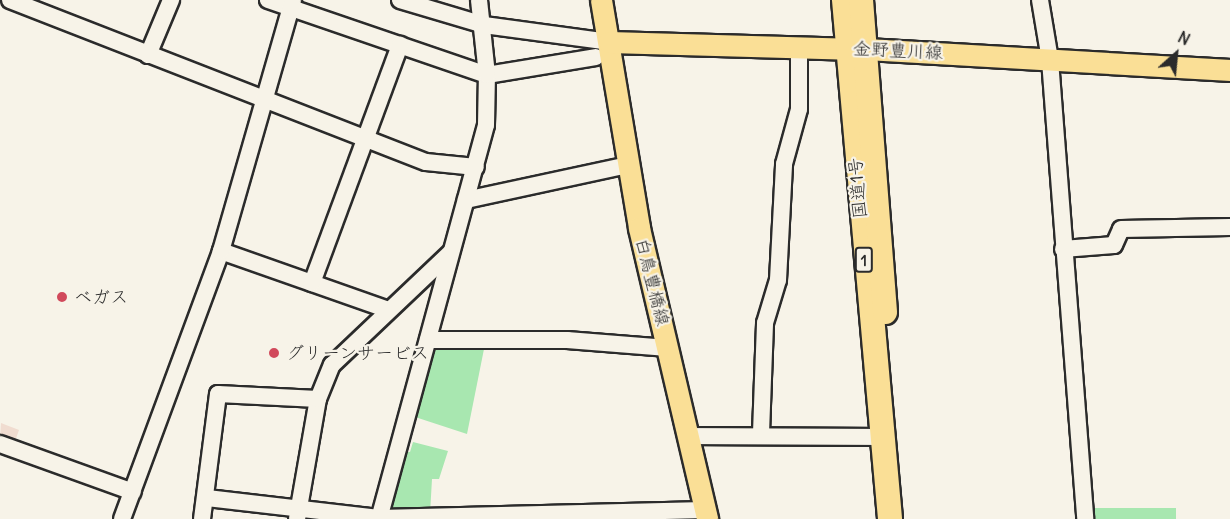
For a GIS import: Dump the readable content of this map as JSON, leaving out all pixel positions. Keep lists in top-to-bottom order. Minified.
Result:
{"streets":{"highway":["国道1号","1"],"main road":["金野豊川線","白鳥豊橋線"]},"crossings":[["金野豊川線","国道1号"],["金野豊川線","白鳥豊橋線"]],"places":["ベガス","グリーンサービス"],"north":"top right"}
